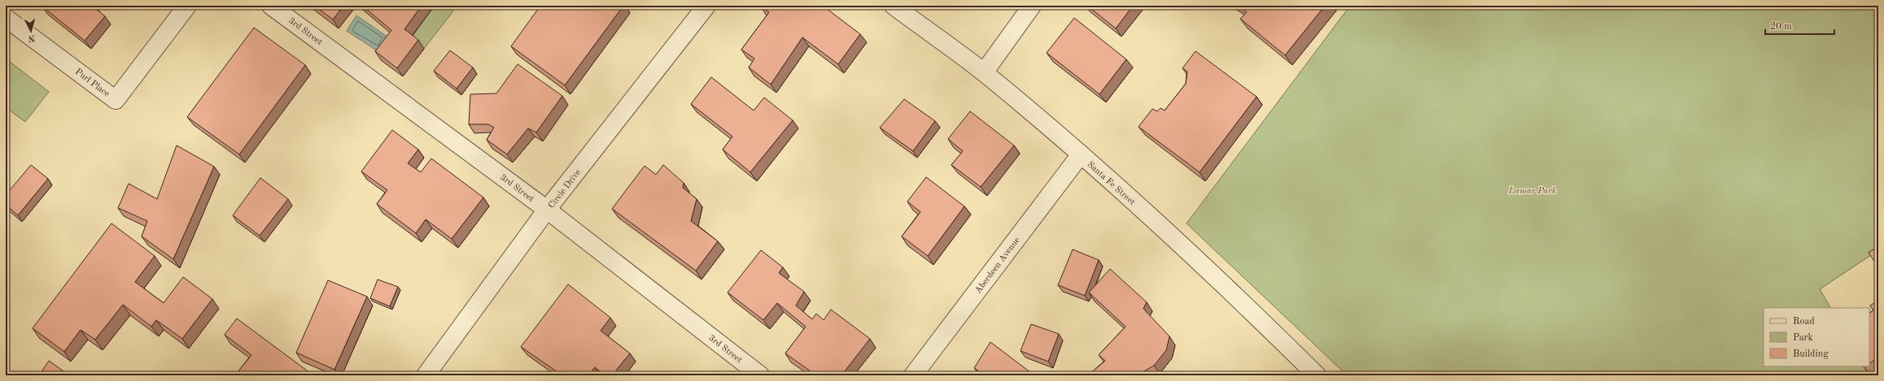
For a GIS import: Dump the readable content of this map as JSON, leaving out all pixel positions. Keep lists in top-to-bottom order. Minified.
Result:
{"streets":{"street":["3rd Street","Purl Place","Santa Fe Street","Circle Drive","Aberdeen Avenue"]},"crossings":[["3rd Street","Circle Drive"],["Santa Fe Street","Aberdeen Avenue"]],"parks":["Lamar Park"],"legend":["Road","Park","Building"],"scale_bar":"20 m","north":"bottom"}
